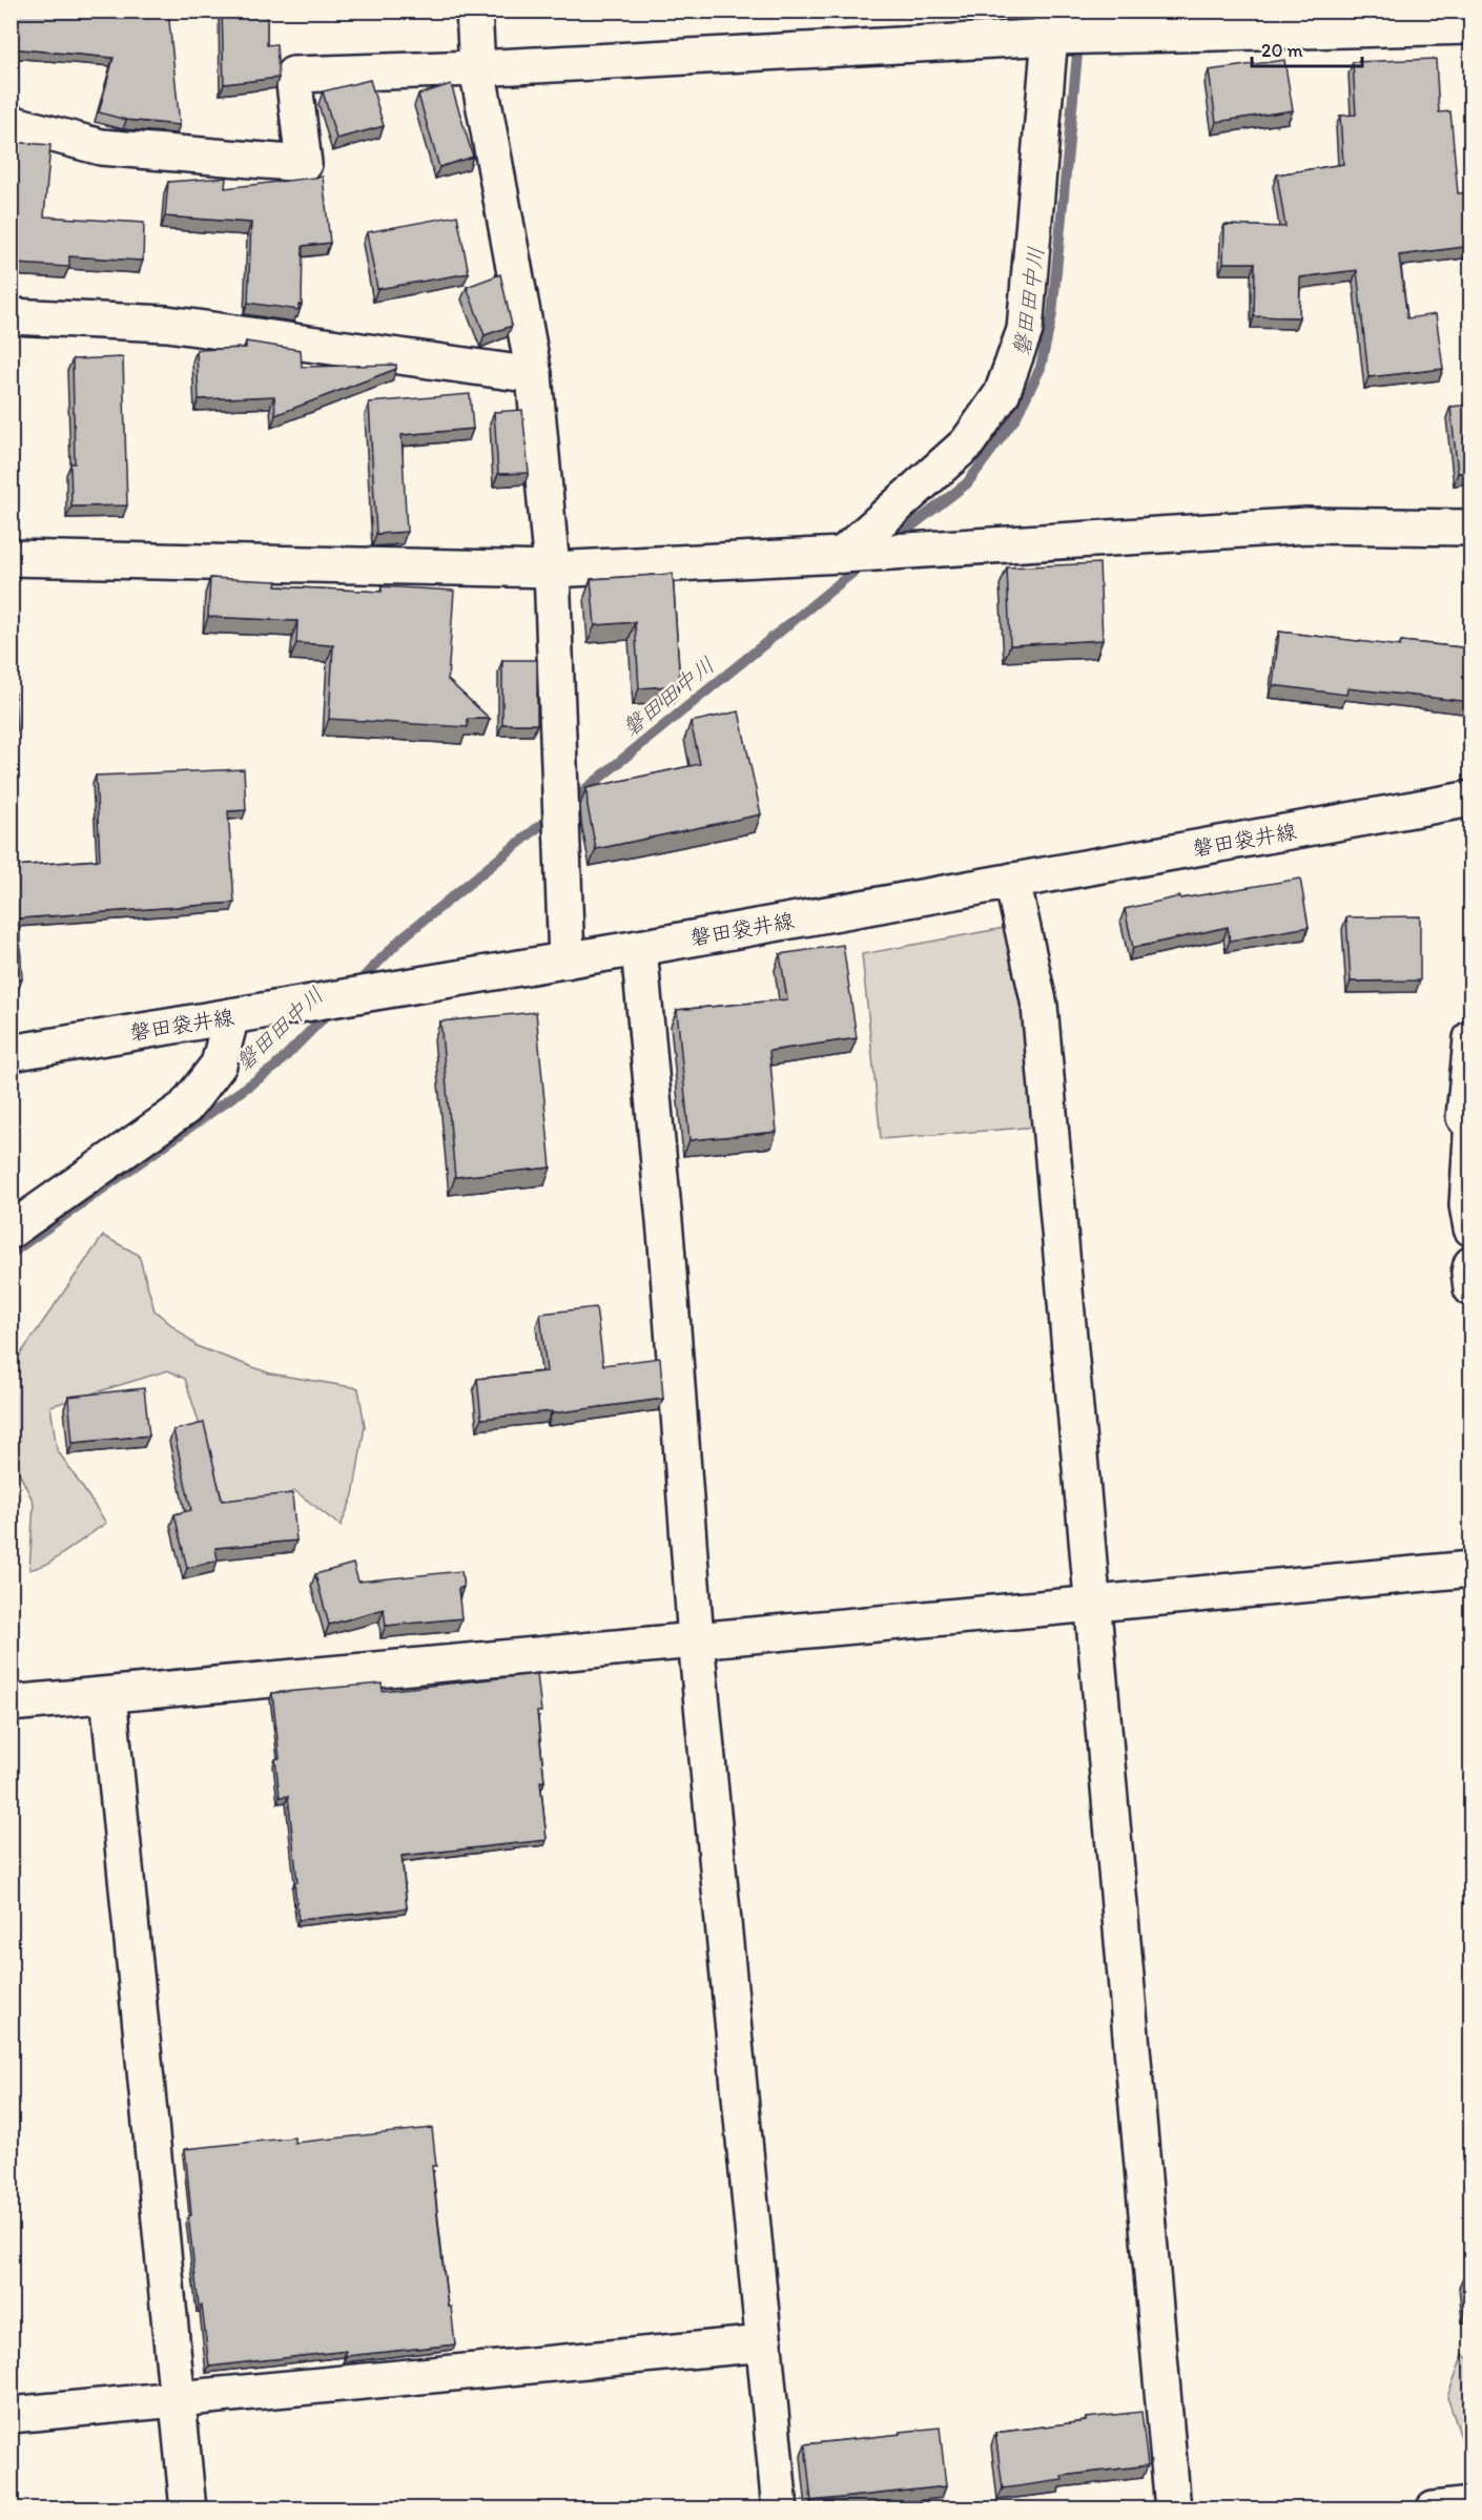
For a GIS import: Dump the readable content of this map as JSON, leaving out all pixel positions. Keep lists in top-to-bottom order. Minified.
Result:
{"streets":{"street":["磐田袋井線"]},"water":["磐田田中川"],"scale_bar":"20 m"}
